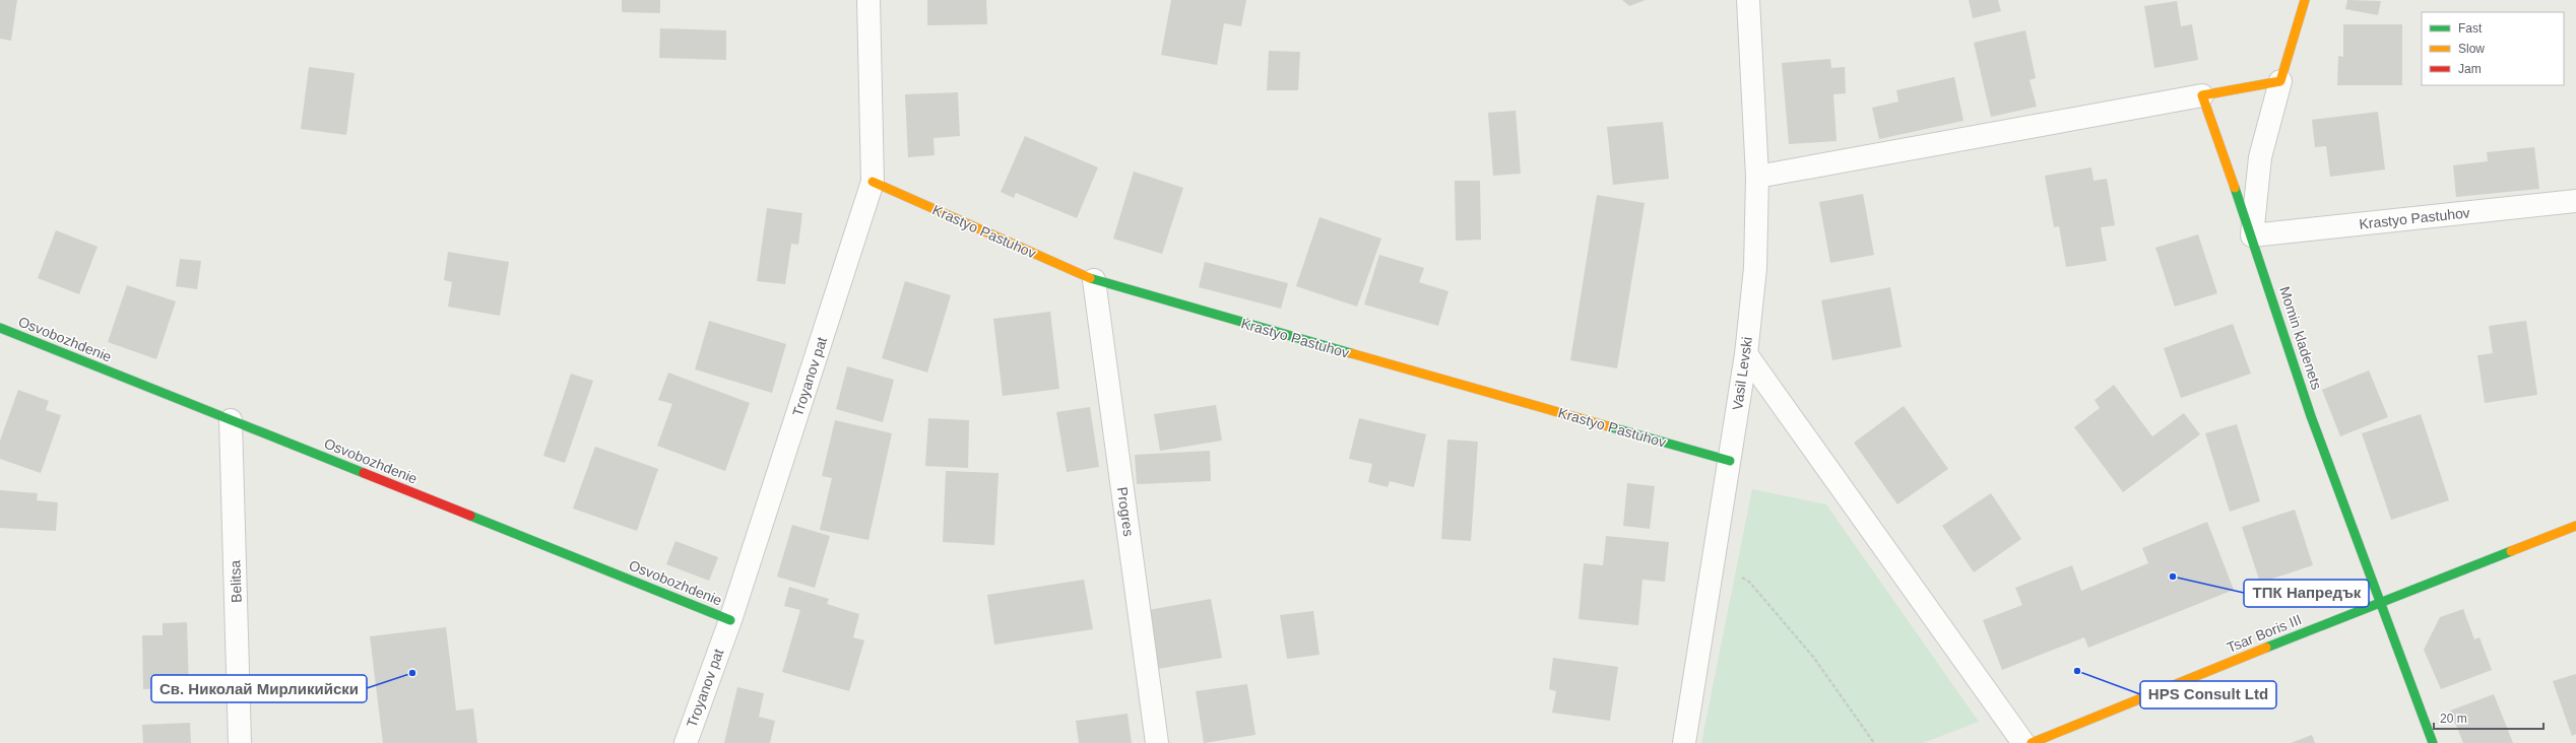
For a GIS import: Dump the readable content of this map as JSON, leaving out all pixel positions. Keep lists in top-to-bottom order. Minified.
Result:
{"streets":{"street":["Krastyo Pastuhov","Momin kladenets","Osvobozhdenie","Vasil Levski","Troyanov pat","Progres","Belitsa","Tsar Boris III"]},"crossings":[["Krastyo Pastuhov","Momin kladenets"],["Krastyo Pastuhov","Vasil Levski"],["Krastyo Pastuhov","Troyanov pat"],["Krastyo Pastuhov","Progres"],["Momin kladenets","Tsar Boris III"],["Osvobozhdenie","Troyanov pat"],["Osvobozhdenie","Belitsa"]],"places":["ТПК Напредък","HPS Consult Ltd","Св. Николай Мирликийски"],"legend":["Fast","Slow","Jam"],"scale_bar":"20 m"}
